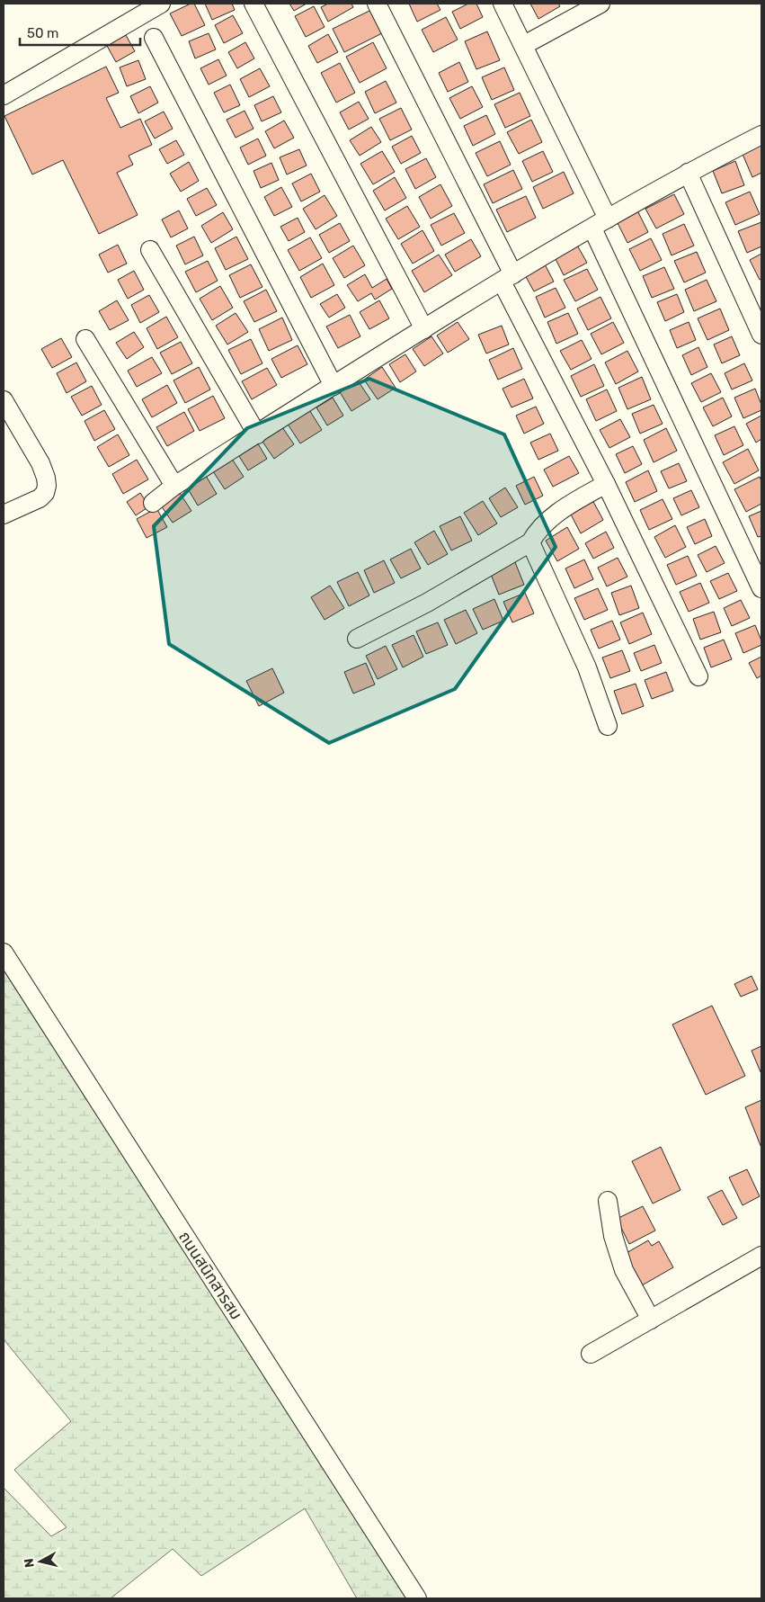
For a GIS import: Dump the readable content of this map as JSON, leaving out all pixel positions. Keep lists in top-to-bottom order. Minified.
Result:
{"streets":{"street":["ถนนสนิทสารสม"]},"scale_bar":"50 m","north":"left"}
